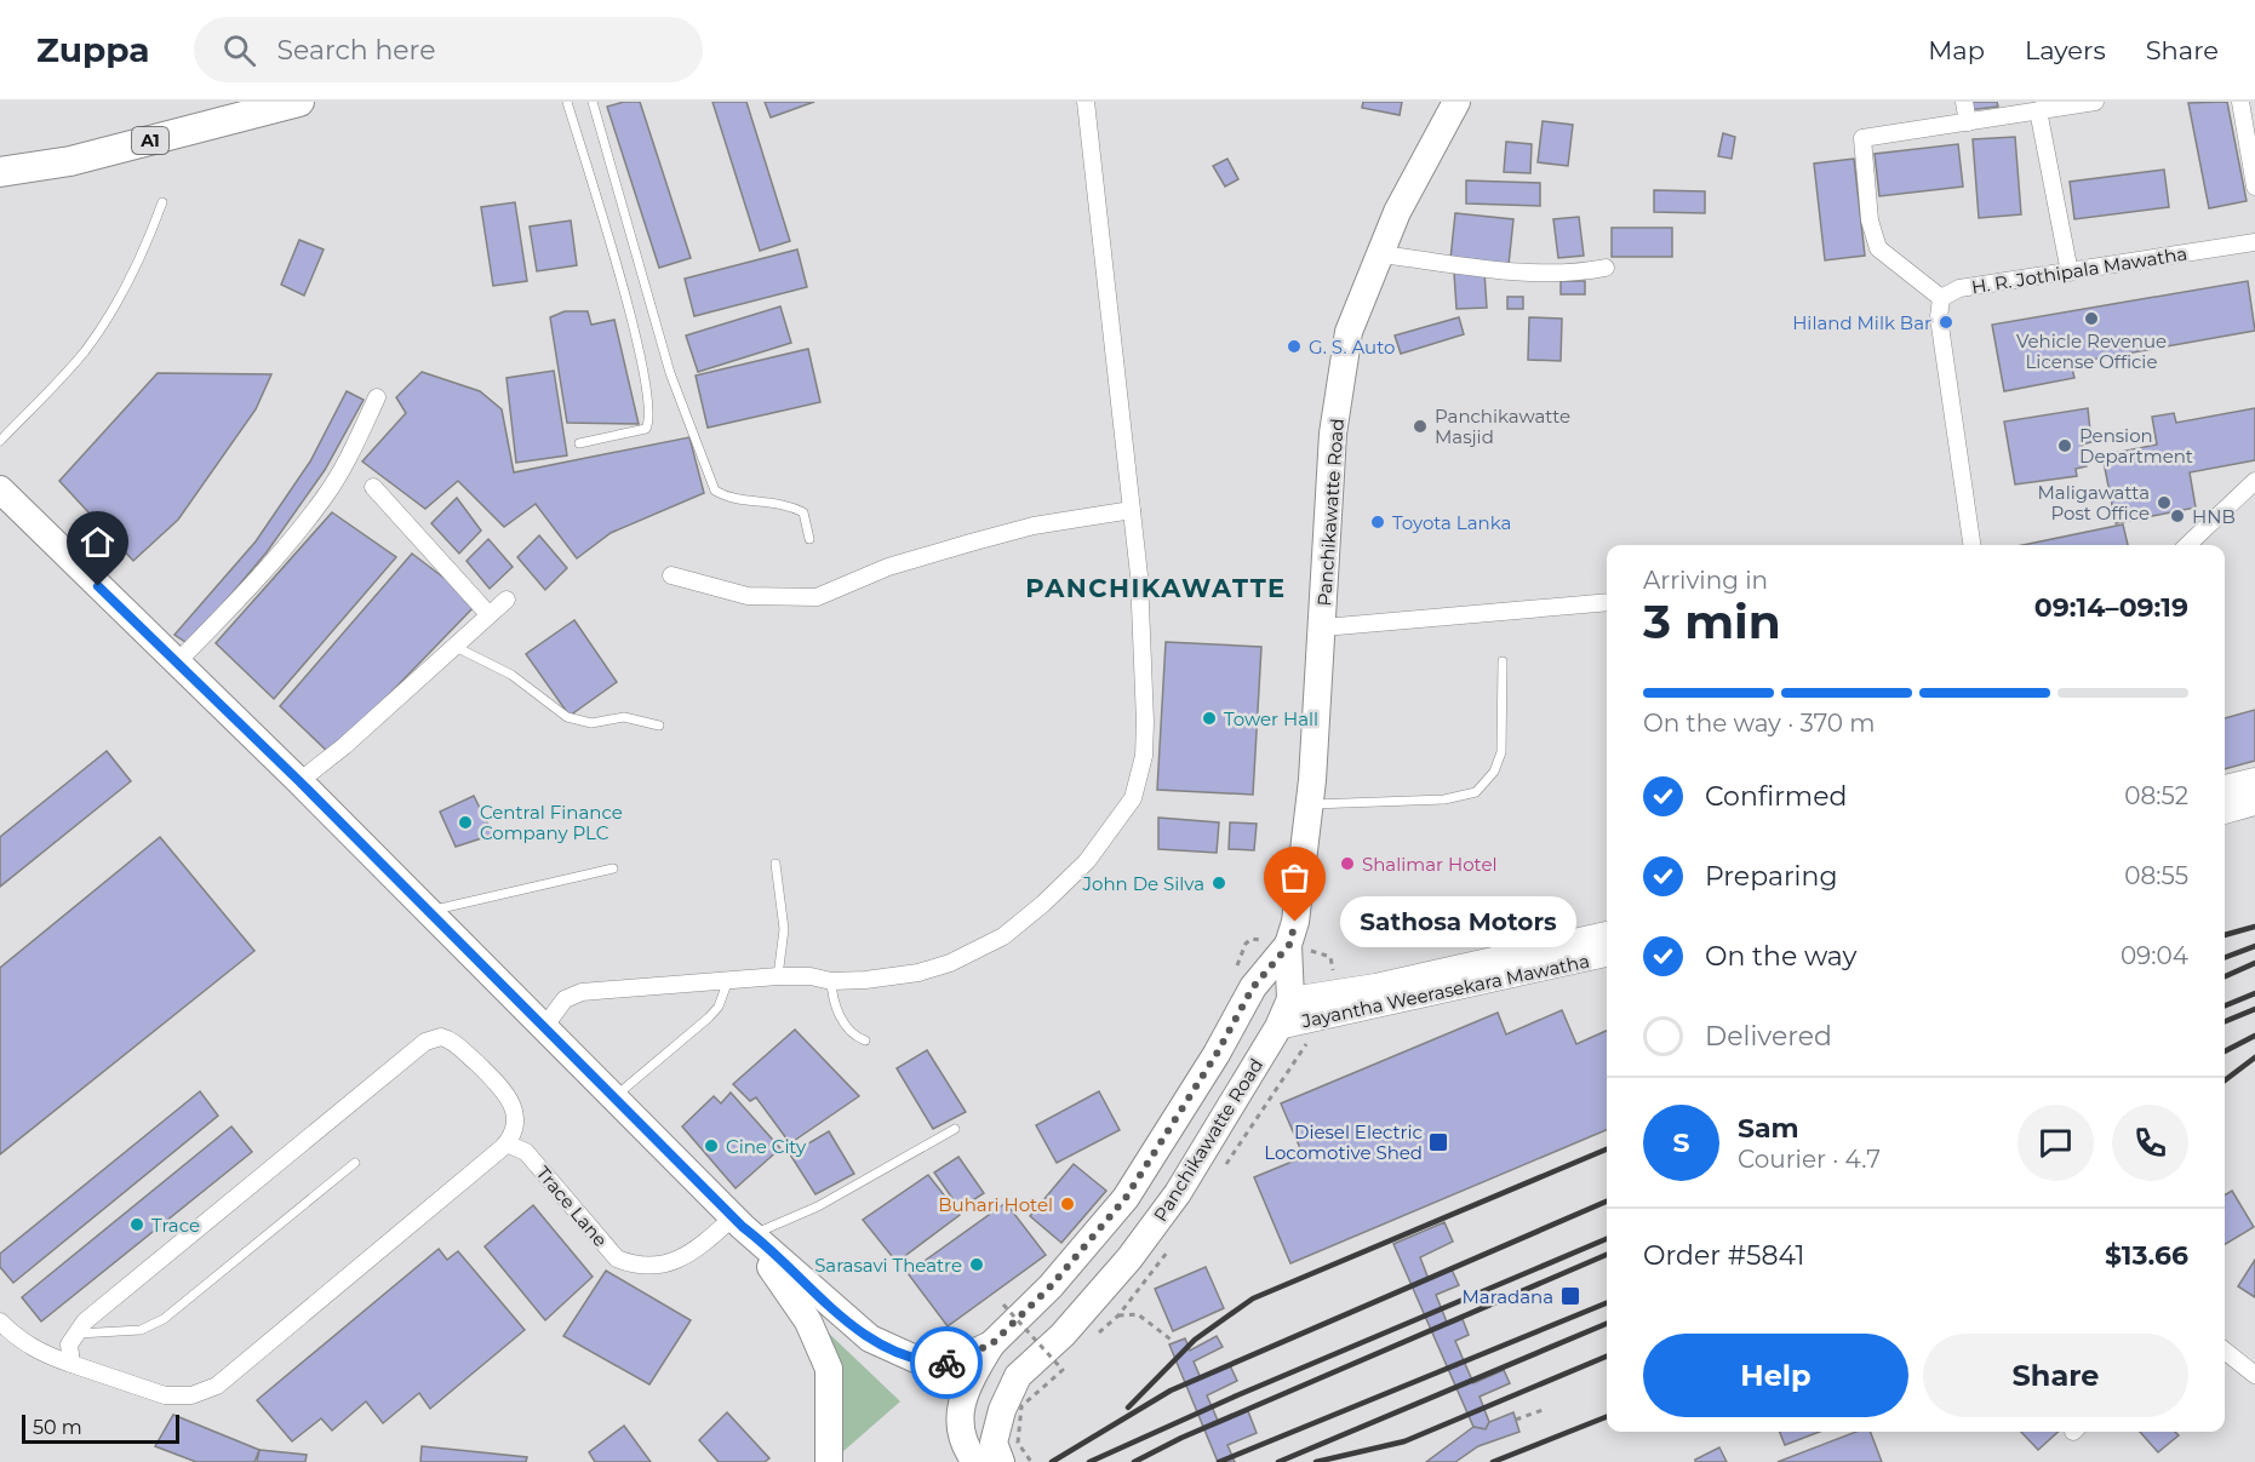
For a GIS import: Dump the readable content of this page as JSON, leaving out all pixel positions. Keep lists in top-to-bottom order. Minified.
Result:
{"streets":{"highway":["A1"],"main road":["Panchikawatte Road","Jayantha Weerasekara Mawatha"],"street":["H. R. Jothipala Mawatha","Trace Lane"]},"crossings":[["Panchikawatte Road","Jayantha Weerasekara Mawatha"],["Panchikawatte Road","Trace Lane"]],"districts":["PANCHIKAWATTE"],"places":{"other":["Vehicle Revenue License Officie","Hiland Milk Bar","G. S. Auto","Panchikawatte Masjid","Pension Department","Maligawatta Post Office","HNB","Toyota Lanka","Tower Hall","Central Finance Company PLC","Shalimar Hotel","John De Silva","Sathosa Motors","Cine City","Buhari Hotel","Trace","Sarasavi Theatre"],"transit":["Diesel Electric Locomotive Shed","Maradana"]},"scale_bar":"50 m","page":{"header":"Zuppa","search":"Search here","nav":["Map","Layers","Share"],"heading":["3 min","Arriving in","09:14–09:19"],"panel":["Sam","Courier · 4.7","Order #5841","$13.66"],"bar":"On the way · 370 m","list":[["Confirmed","08:52"],["Preparing","08:55"],["On the way","09:04"],"Delivered"],"bubble":"Sathosa Motors","round":"S","buttons":["Help","Share"],"scale":"50 m"}}
